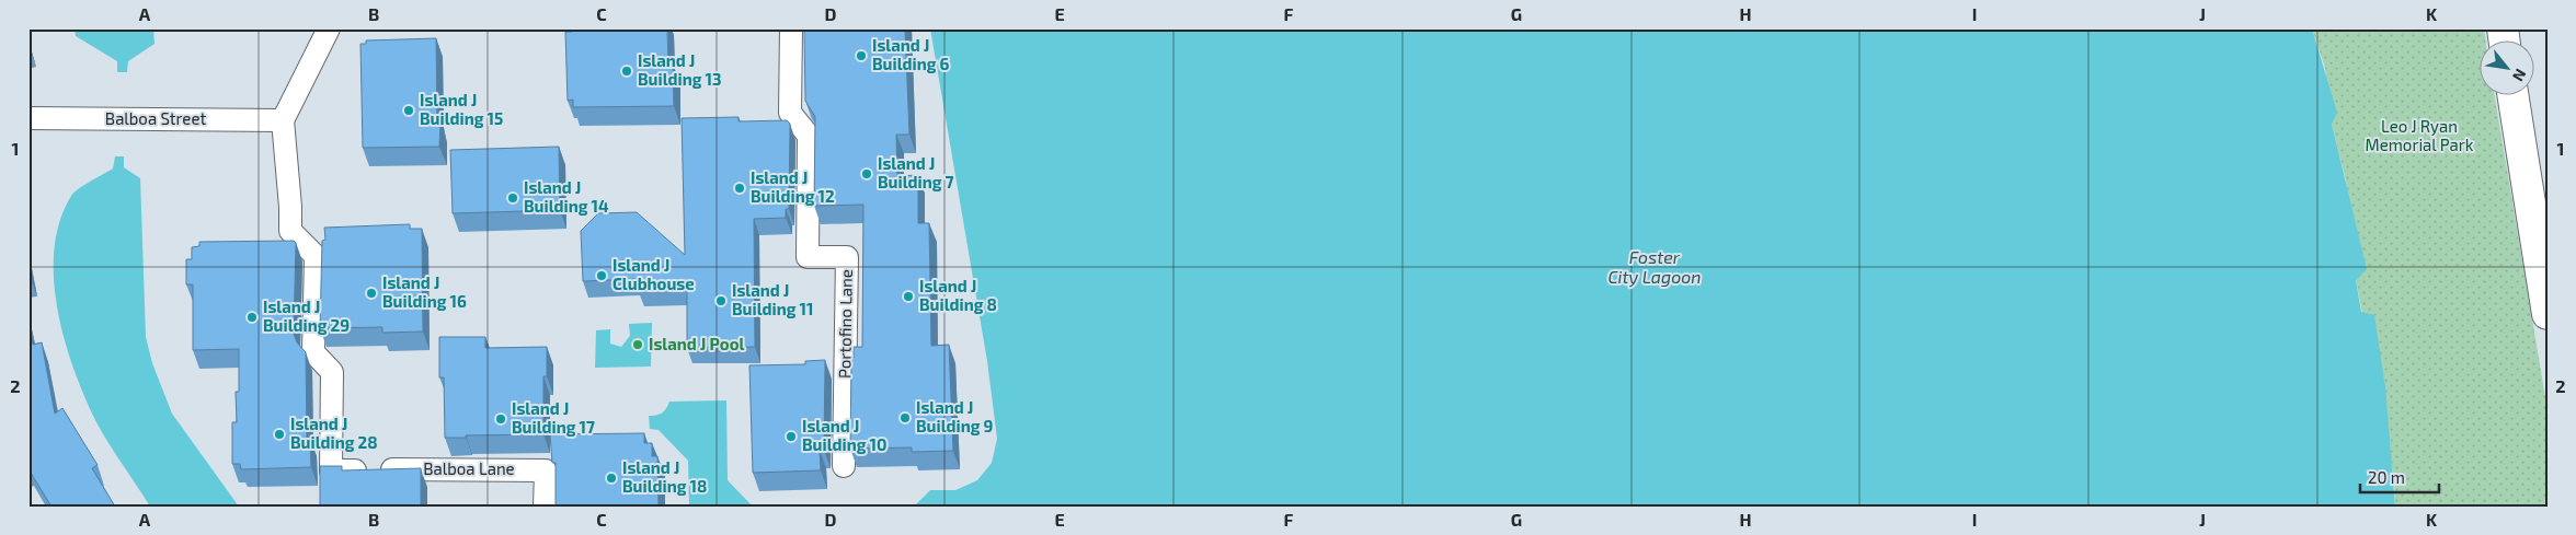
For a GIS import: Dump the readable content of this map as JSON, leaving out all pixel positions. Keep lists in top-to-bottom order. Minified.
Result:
{"streets":{"street":["Balboa Street","Portofino Lane","Balboa Lane"]},"crossings":[["Balboa Street","Balboa Lane"]],"water":["Foster City Lagoon"],"parks":["Leo J Ryan Memorial Park"],"places":["Island J Building 6","Island J Building 13","Island J Building 15","Island J Building 7","Island J Building 12","Island J Building 14","Island J Clubhouse","Island J Building 16","Island J Building 8","Island J Building 11","Island J Building 29","Island J Pool","Island J Building 9","Island J Building 17","Island J Building 28","Island J Building 10","Island J Building 18"],"scale_bar":"20 m","north":"bottom right","grid":{"columns":["A","B","C","D","E","F","G","H","I","J","K"],"rows":["1","2"]}}
